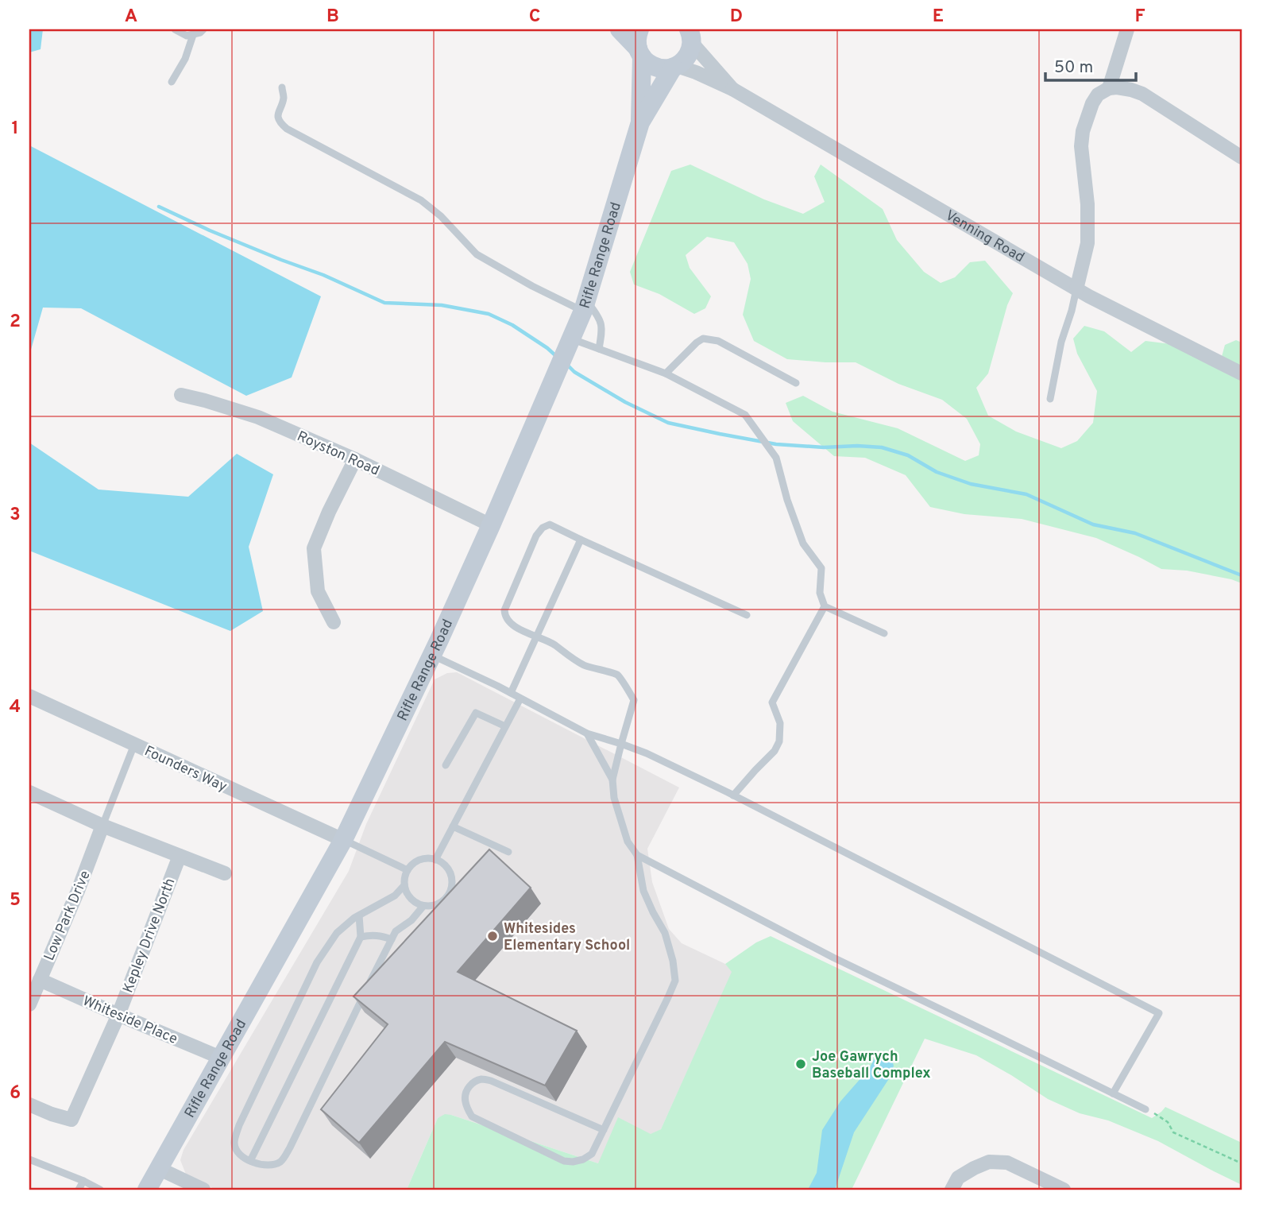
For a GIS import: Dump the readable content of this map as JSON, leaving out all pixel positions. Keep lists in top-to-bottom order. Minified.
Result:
{"streets":{"main road":["Rifle Range Road"],"street":["Venning Road","Royston Road","Founders Way","Low Park Drive","Kepley Drive North","Whiteside Place"]},"crossings":[["Venning Road","Rifle Range Road"],["Rifle Range Road","Royston Road"],["Rifle Range Road","Founders Way"],["Rifle Range Road","Whiteside Place"],["Low Park Drive","Whiteside Place"],["Kepley Drive North","Whiteside Place"]],"places":["Whitesides Elementary School","Joe Gawrych Baseball Complex"],"scale_bar":"50 m","grid":{"columns":["A","B","C","D","E","F"],"rows":["1","2","3","4","5","6"]}}
